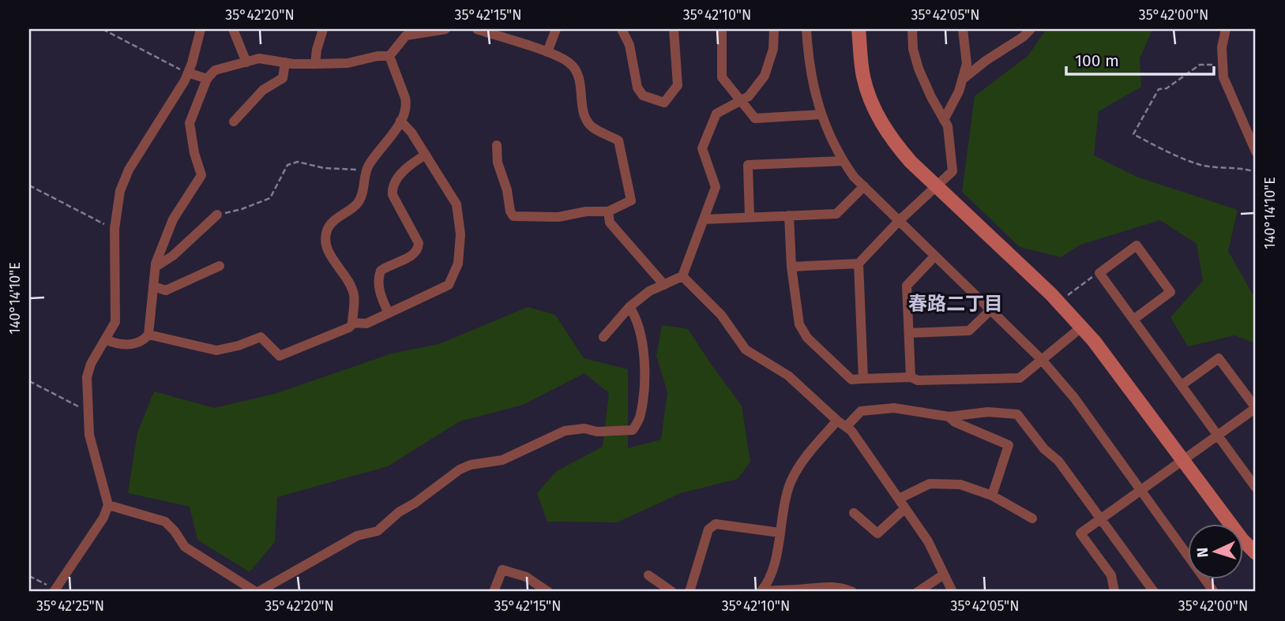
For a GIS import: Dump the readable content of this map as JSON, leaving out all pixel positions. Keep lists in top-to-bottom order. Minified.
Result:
{"districts":["春路二丁目"],"scale_bar":"100 m","north":"left","coordinates":["35°42'20\"N","35°42'15\"N","35°42'10\"N","35°42'05\"N","35°42'00\"N","140°14'10\"E","35°42'25\"N"]}
